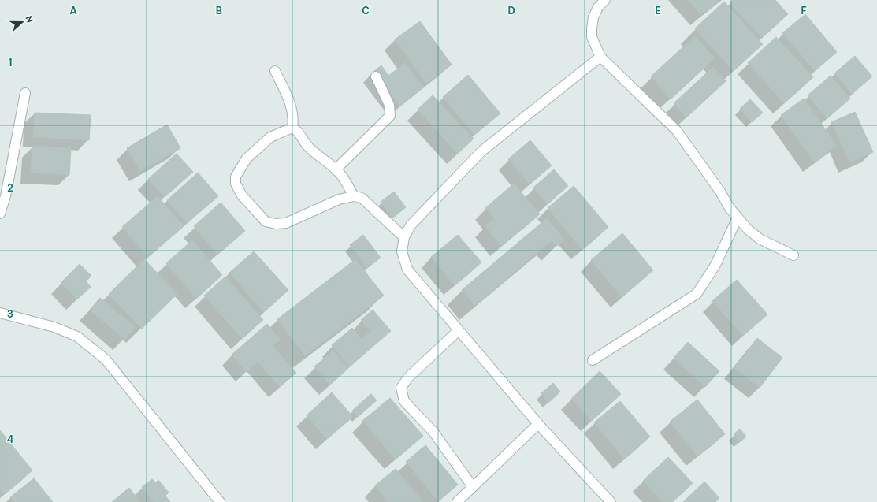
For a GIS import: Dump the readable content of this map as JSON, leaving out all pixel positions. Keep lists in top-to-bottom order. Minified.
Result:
{"north":"right","grid":{"columns":["A","B","C","D","E","F"],"rows":["1","2","3","4"]}}
